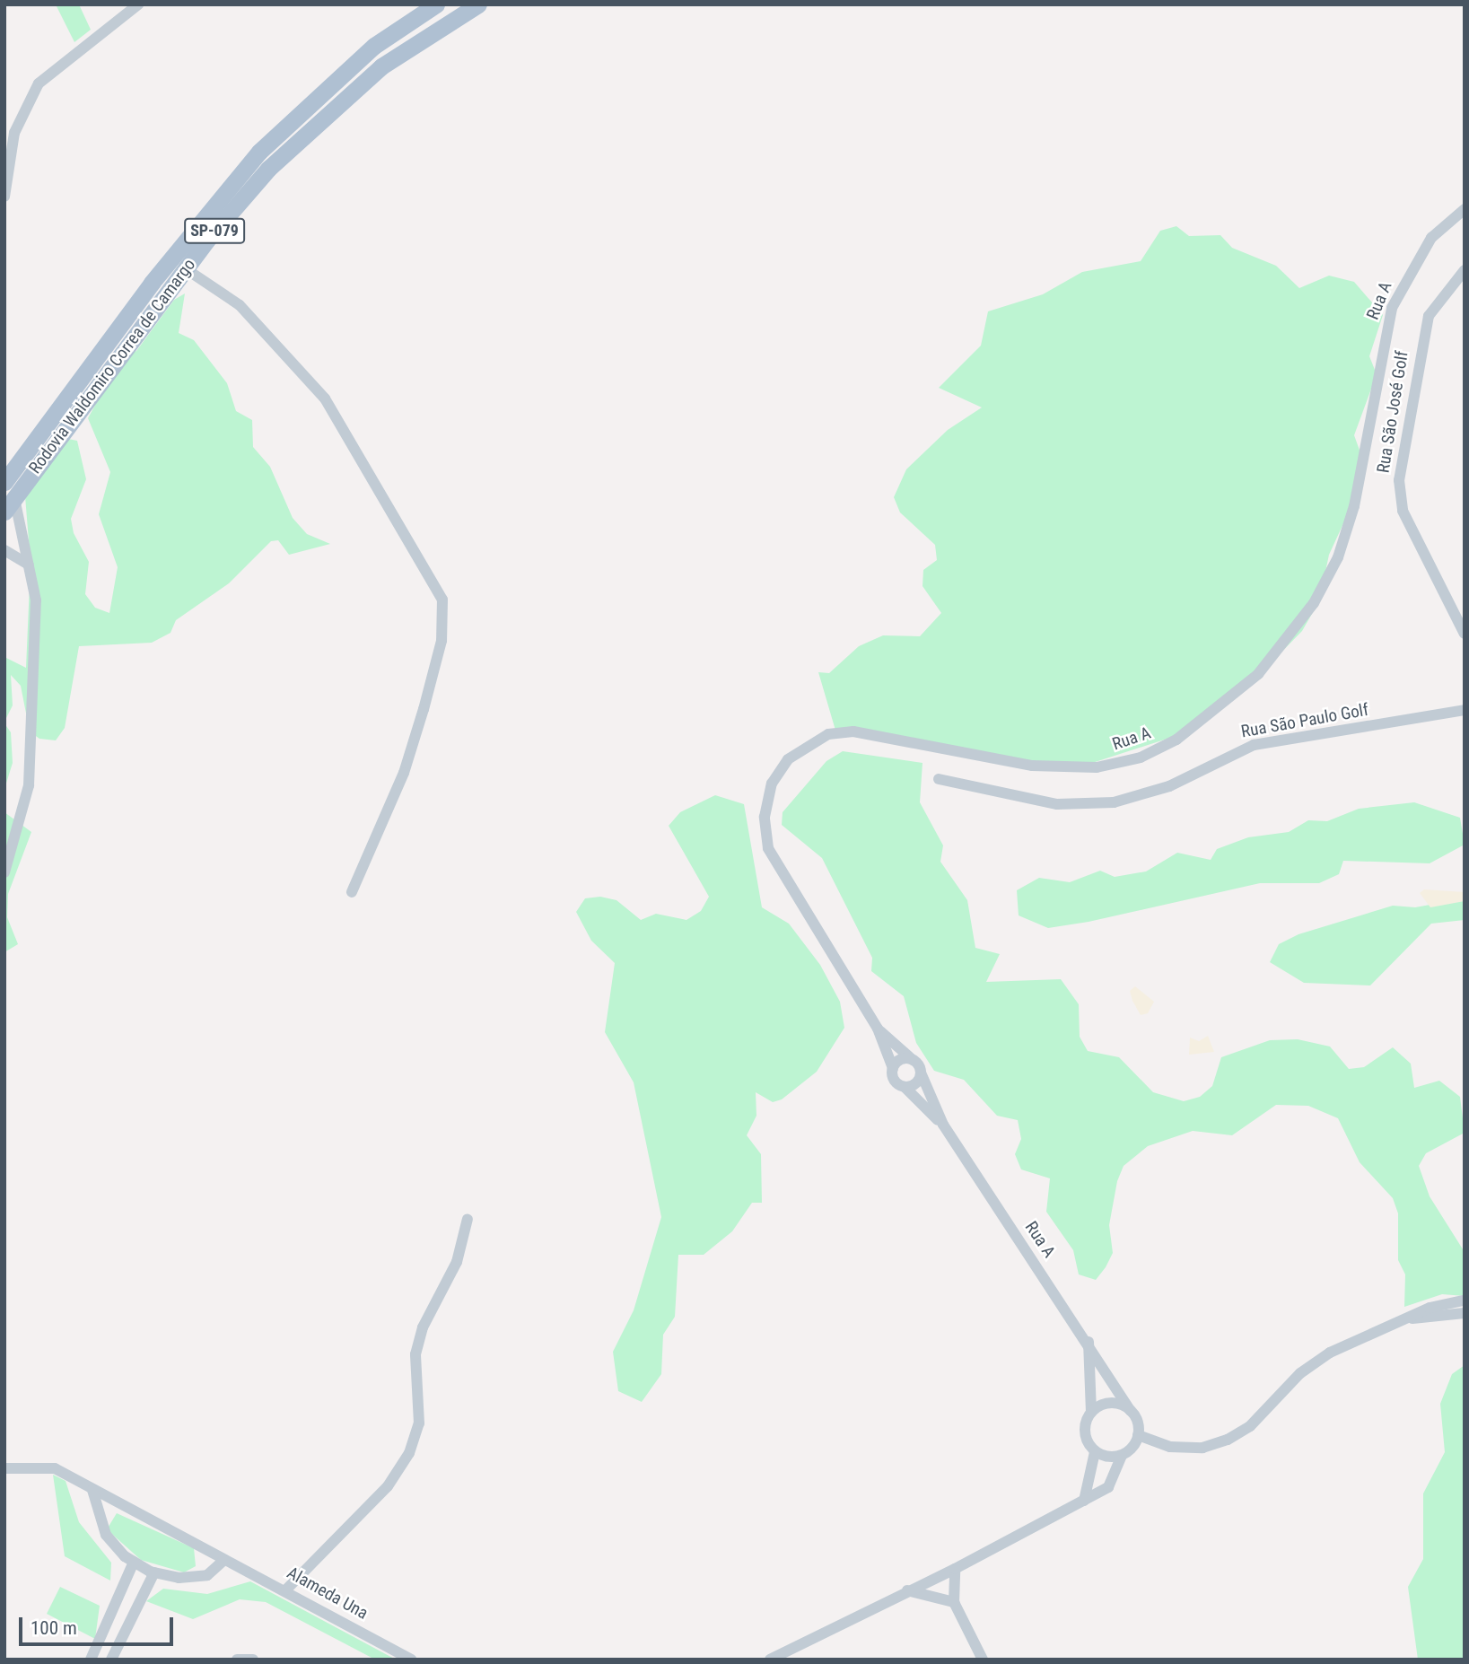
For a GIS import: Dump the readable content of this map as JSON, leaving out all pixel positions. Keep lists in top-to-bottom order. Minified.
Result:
{"streets":{"main road":["SP-079","Rodovia Waldomiro Correa de Camargo"],"street":["Rua A","Rua São José Golf","Rua São Paulo Golf","Alameda Una"]},"scale_bar":"100 m"}
